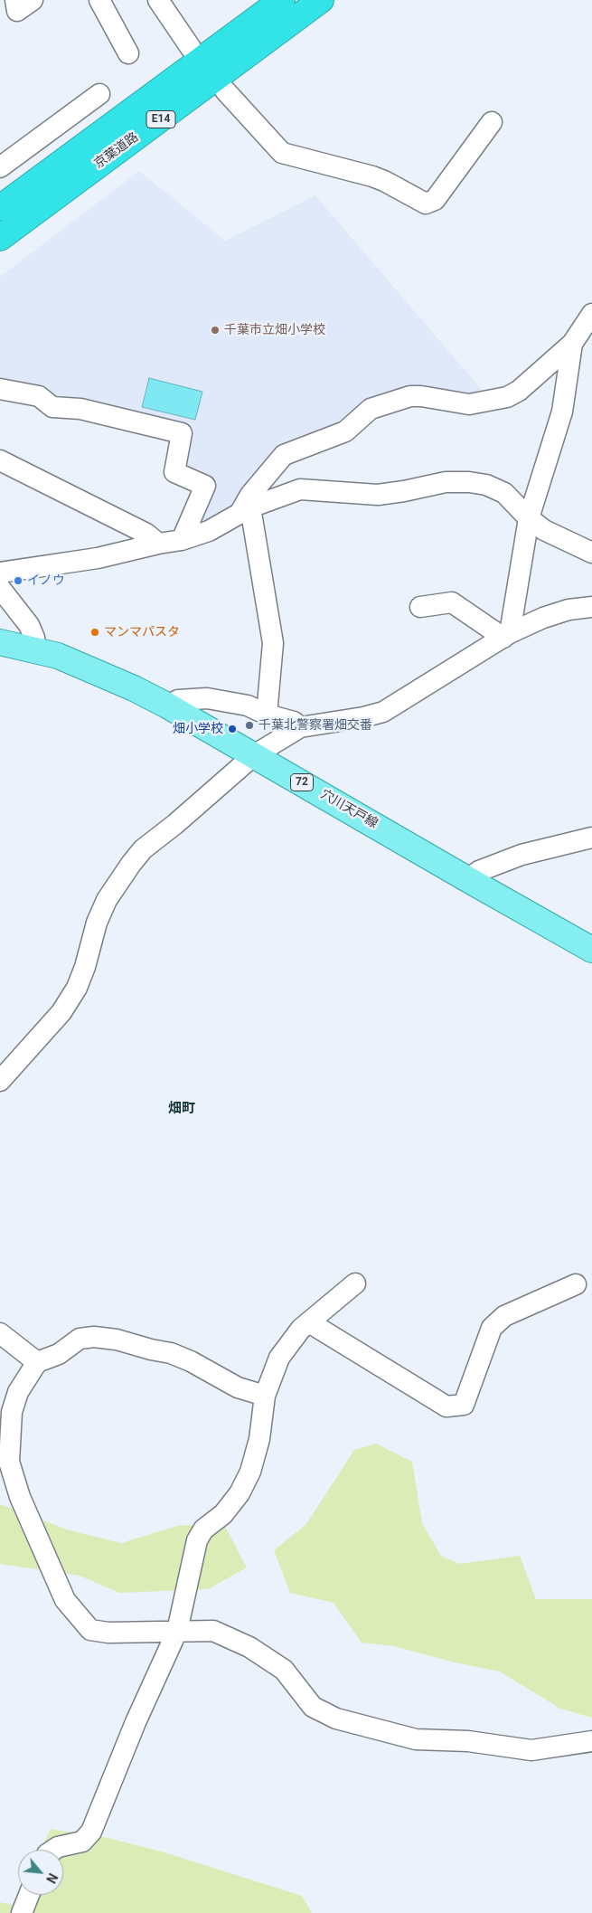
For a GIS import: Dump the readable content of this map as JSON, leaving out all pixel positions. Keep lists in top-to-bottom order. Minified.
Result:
{"streets":{"highway":["E14","京葉道路"],"main road":["72","穴川天戸線"]},"districts":["畑町"],"places":["千葉市立畑小学校","イノウ","マンマパスタ","千葉北警察署畑交番","畑小学校"],"north":"bottom right"}
